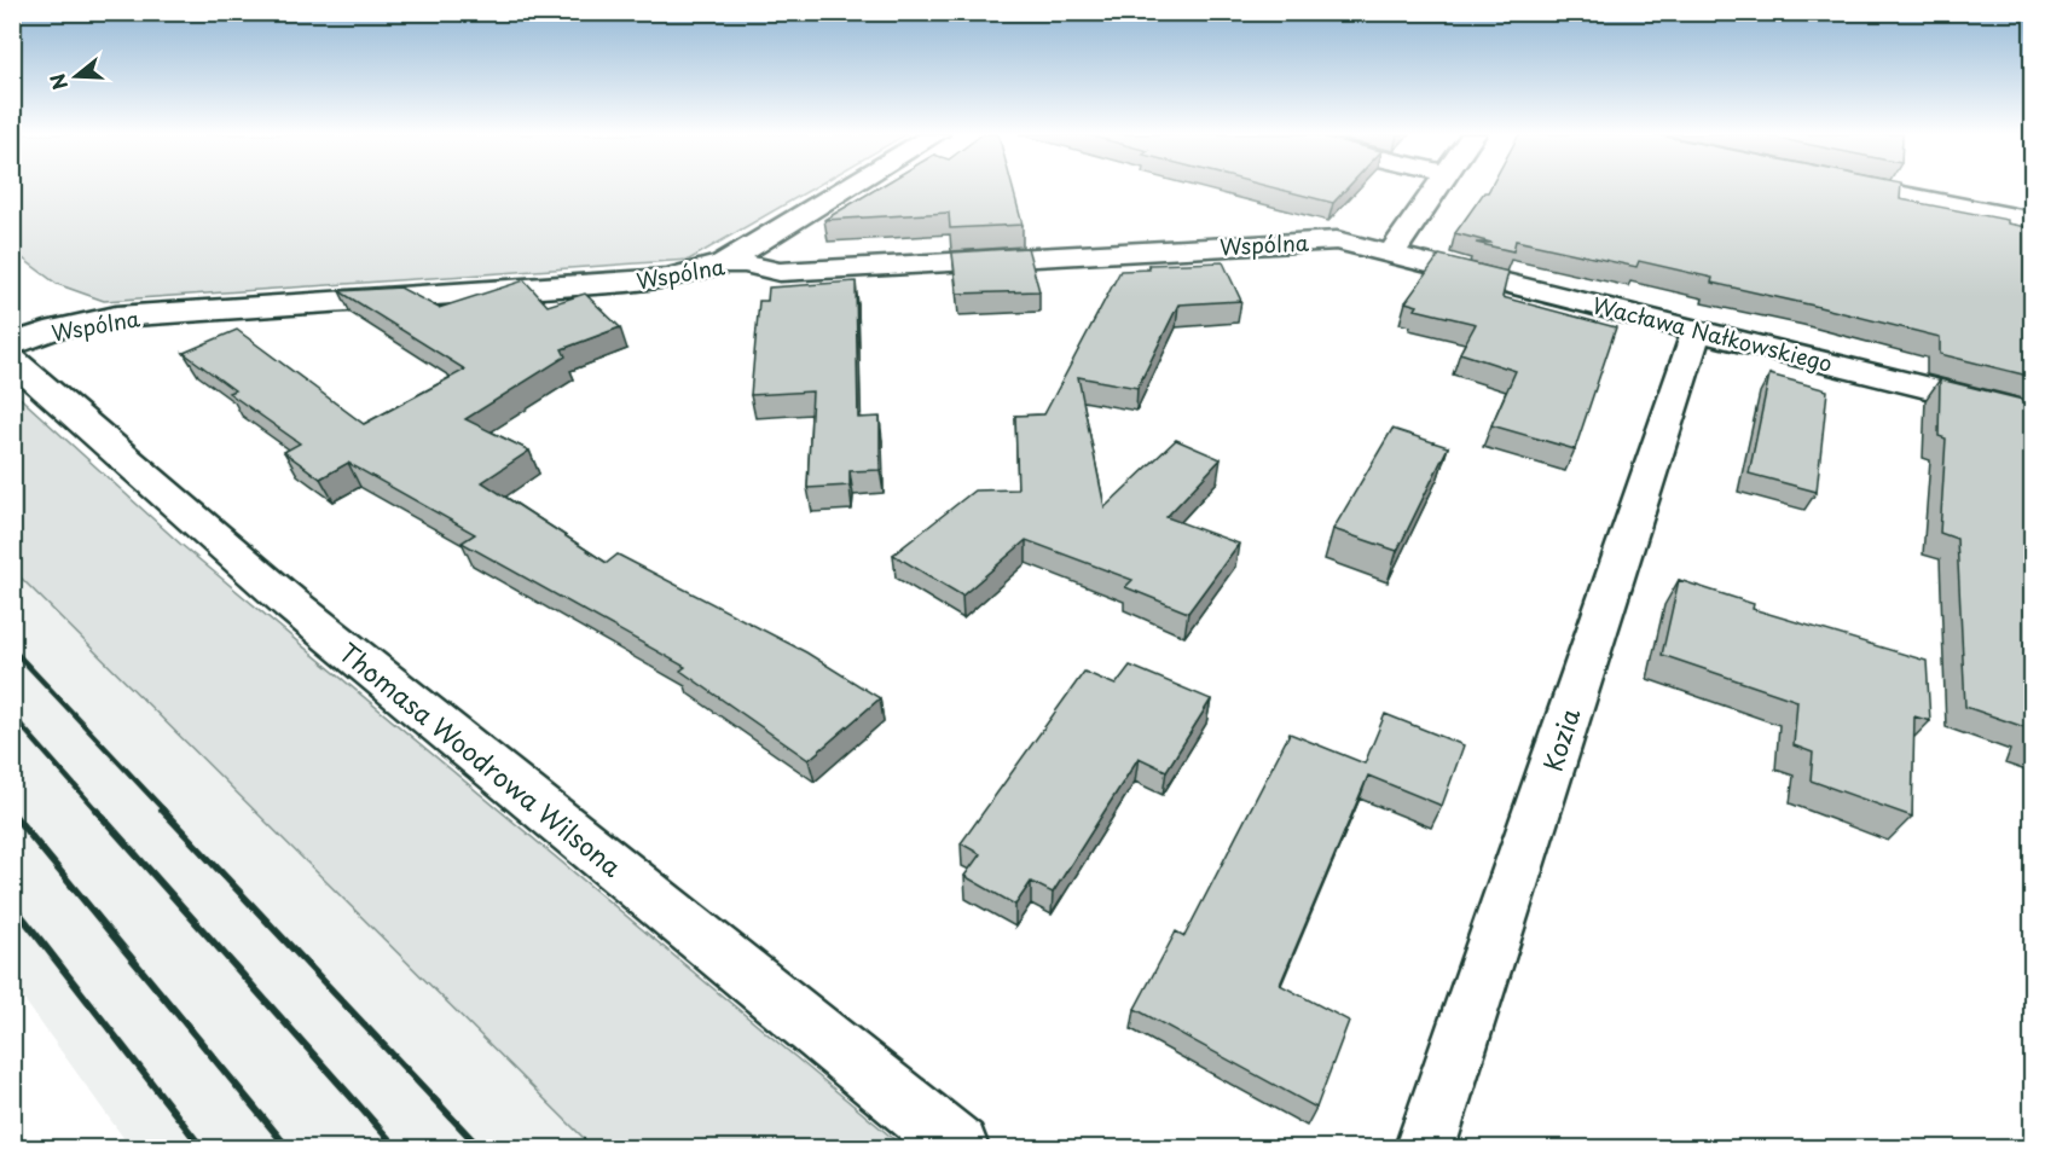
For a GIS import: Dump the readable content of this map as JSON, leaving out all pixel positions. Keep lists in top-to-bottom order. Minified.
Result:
{"streets":{"street":["Wspólna","Wacława Nałkowskiego","Kozia","Thomasa Woodrowa Wilsona"]},"crossings":[["Wspólna","Wacława Nałkowskiego"],["Wacława Nałkowskiego","Kozia"]],"north":"left"}
